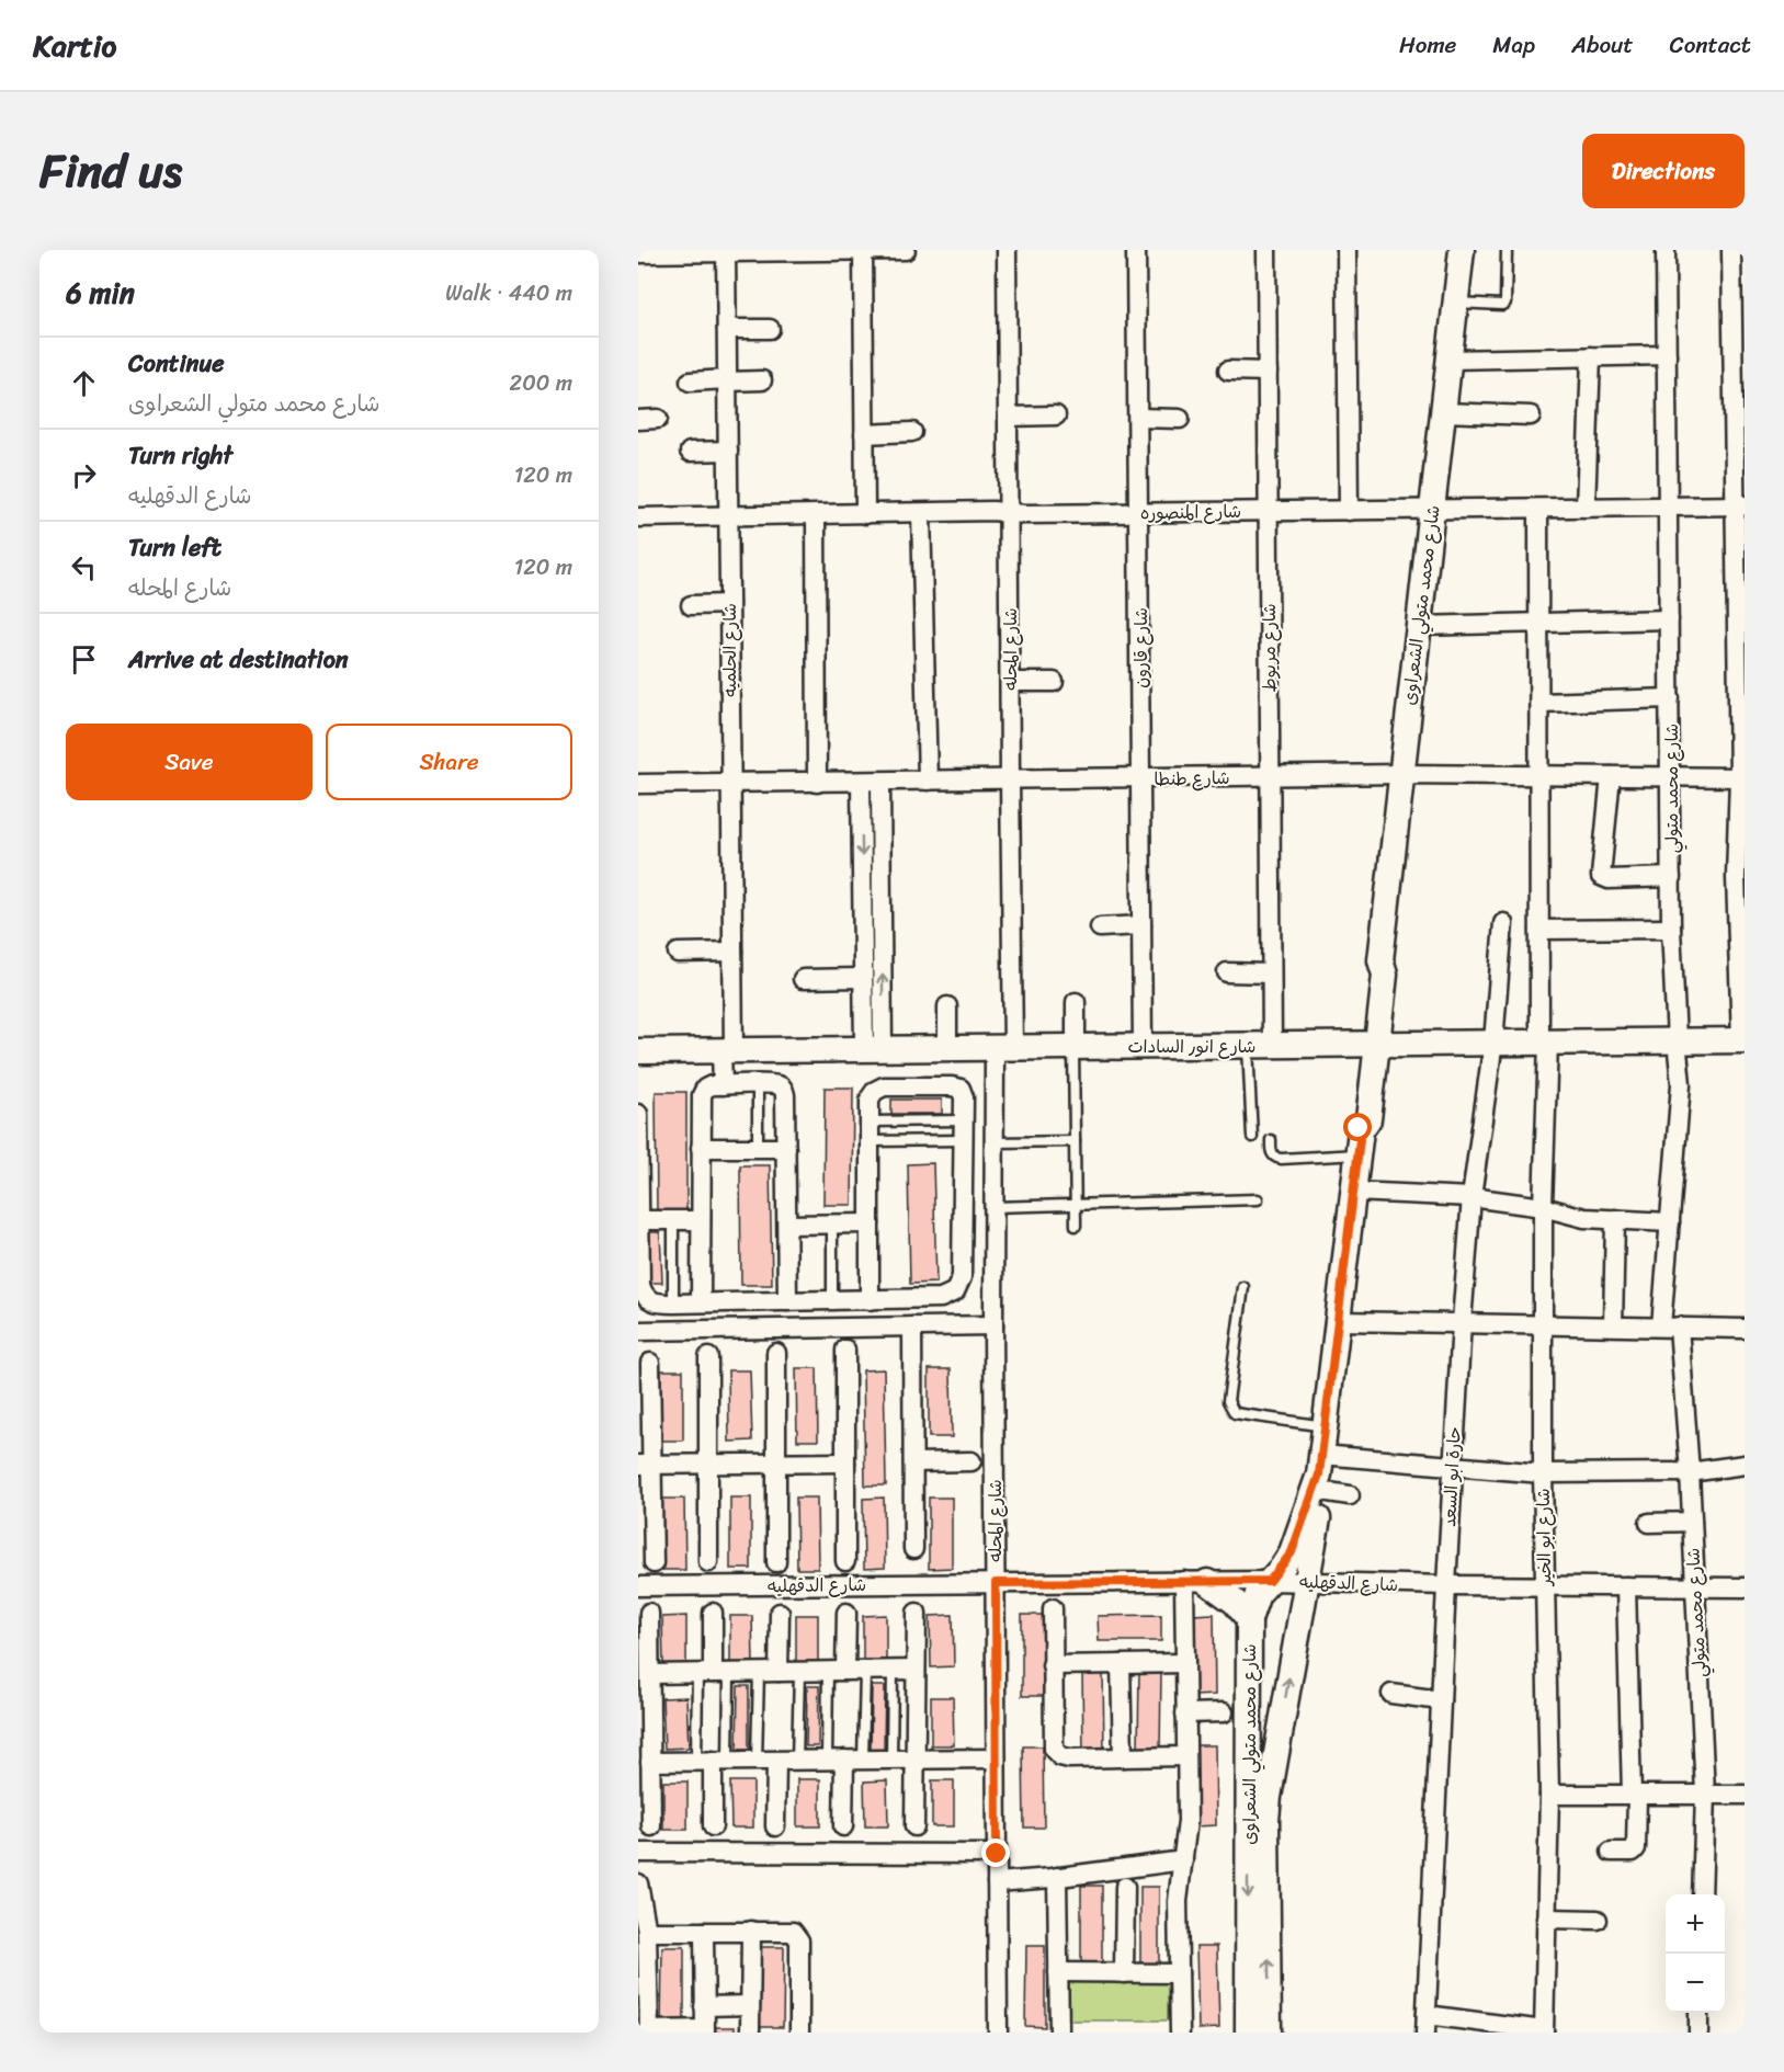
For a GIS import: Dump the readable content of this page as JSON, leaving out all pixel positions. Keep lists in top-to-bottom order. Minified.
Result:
{"streets":{"street":["شارع المنصوره","شارع محمد متولي الشعراوى","شارع قارون","شارع مريوط","شارع المحله","شارع الحلميه","شارع طنطا","شارع محمد متولي","شارع انور السادات","حارة ابو السعد","شارع ابو الخير","شارع الدقهليه"]},"crossings":[["شارع المنصوره","شارع محمد متولي الشعراوى"],["شارع المنصوره","شارع قارون"],["شارع المنصوره","شارع مريوط"],["شارع المنصوره","شارع المحله"],["شارع المنصوره","شارع الحلميه"],["شارع المنصوره","شارع محمد متولي"],["شارع المنصوره","شارع ابو الخير"],["شارع محمد متولي الشعراوى","شارع طنطا"],["شارع محمد متولي الشعراوى","شارع انور السادات"],["شارع محمد متولي الشعراوى","شارع الدقهليه"],["شارع قارون","شارع طنطا"],["شارع قارون","شارع انور السادات"],["شارع مريوط","شارع طنطا"],["شارع مريوط","شارع انور السادات"],["شارع المحله","شارع طنطا"],["شارع المحله","شارع انور السادات"],["شارع المحله","شارع الدقهليه"],["شارع الحلميه","شارع طنطا"],["شارع الحلميه","شارع انور السادات"],["شارع طنطا","شارع محمد متولي"],["شارع طنطا","شارع ابو الخير"],["شارع محمد متولي","شارع انور السادات"],["شارع محمد متولي","شارع الدقهليه"],["شارع انور السادات","حارة ابو السعد"],["شارع انور السادات","شارع ابو الخير"],["حارة ابو السعد","شارع الدقهليه"],["شارع ابو الخير","شارع الدقهليه"]],"page":{"header":"Kartio","nav":["Home","Map","About","Contact"],"title":"Find us","buttons":["Directions",["Save","Share"]],"heading":["6 min","Walk · 440 m"],"list":[["Continue","شارع محمد متولي الشعراوى","200 m"],["Turn right","شارع الدقهليه","120 m"],["Turn left","شارع المحله","120 m"],"Arrive at destination"],"map_buttons":["+","−"]}}
